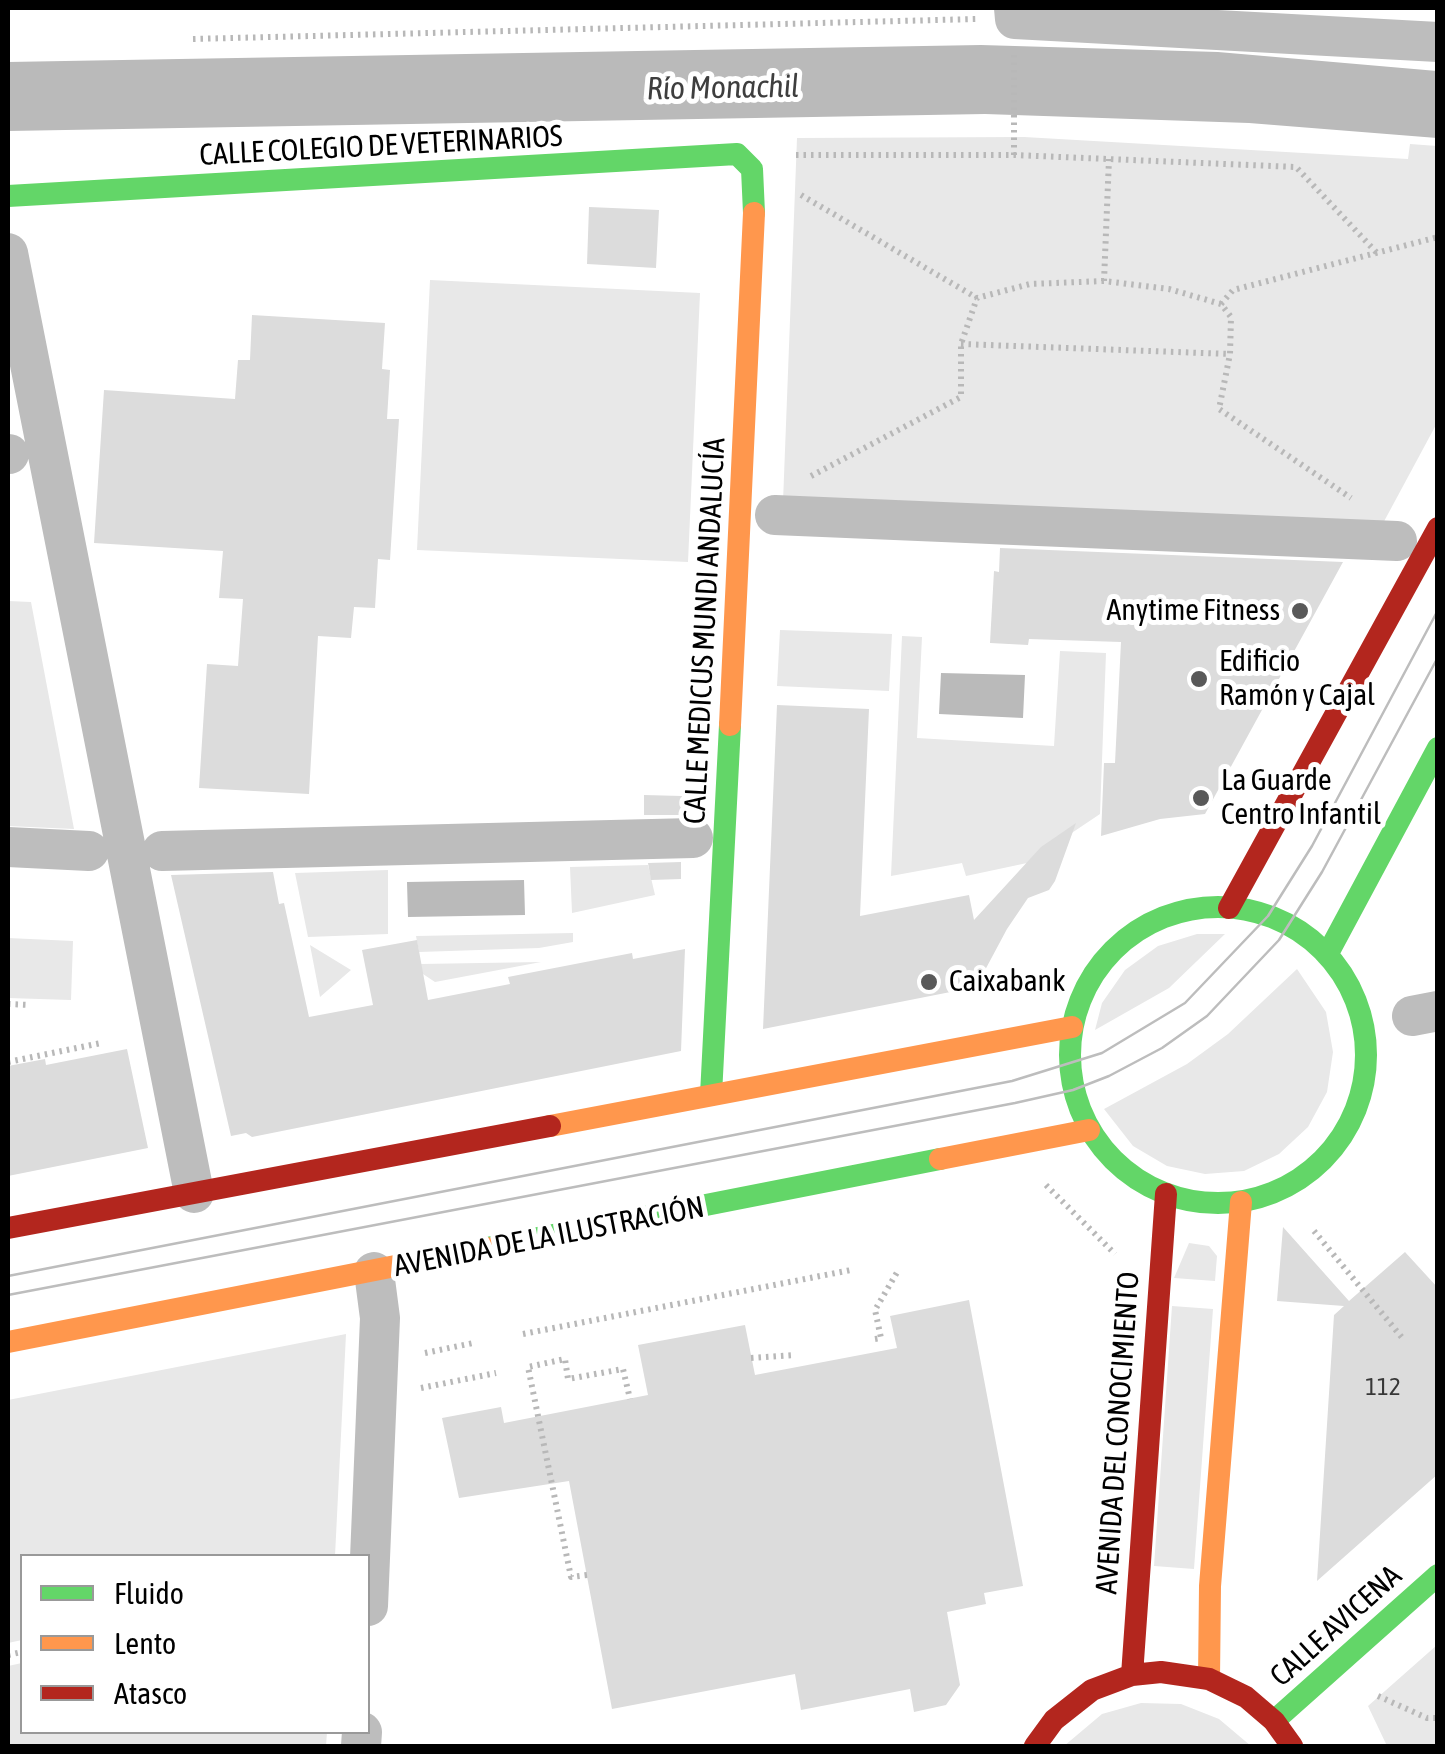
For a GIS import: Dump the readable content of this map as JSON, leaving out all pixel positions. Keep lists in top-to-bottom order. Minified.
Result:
{"streets":{"main road":["CALLE COLEGIO DE VETERINARIOS","CALLE MEDICUS MUNDI ANDALUCÍA","AVENIDA DE LA ILUSTRACIÓN","AVENIDA DEL CONOCIMIENTO","CALLE AVICENA"]},"crossings":[["CALLE COLEGIO DE VETERINARIOS","CALLE MEDICUS MUNDI ANDALUCÍA"],["AVENIDA DE LA ILUSTRACIÓN","AVENIDA DEL CONOCIMIENTO"]],"water":["Río Monachil"],"places":["Anytime Fitness","Edificio Ramón y Cajal","La Guarde Centro Infantil","Caixabank"],"house_numbers":["112"],"legend":["Fluido","Lento","Atasco"]}
